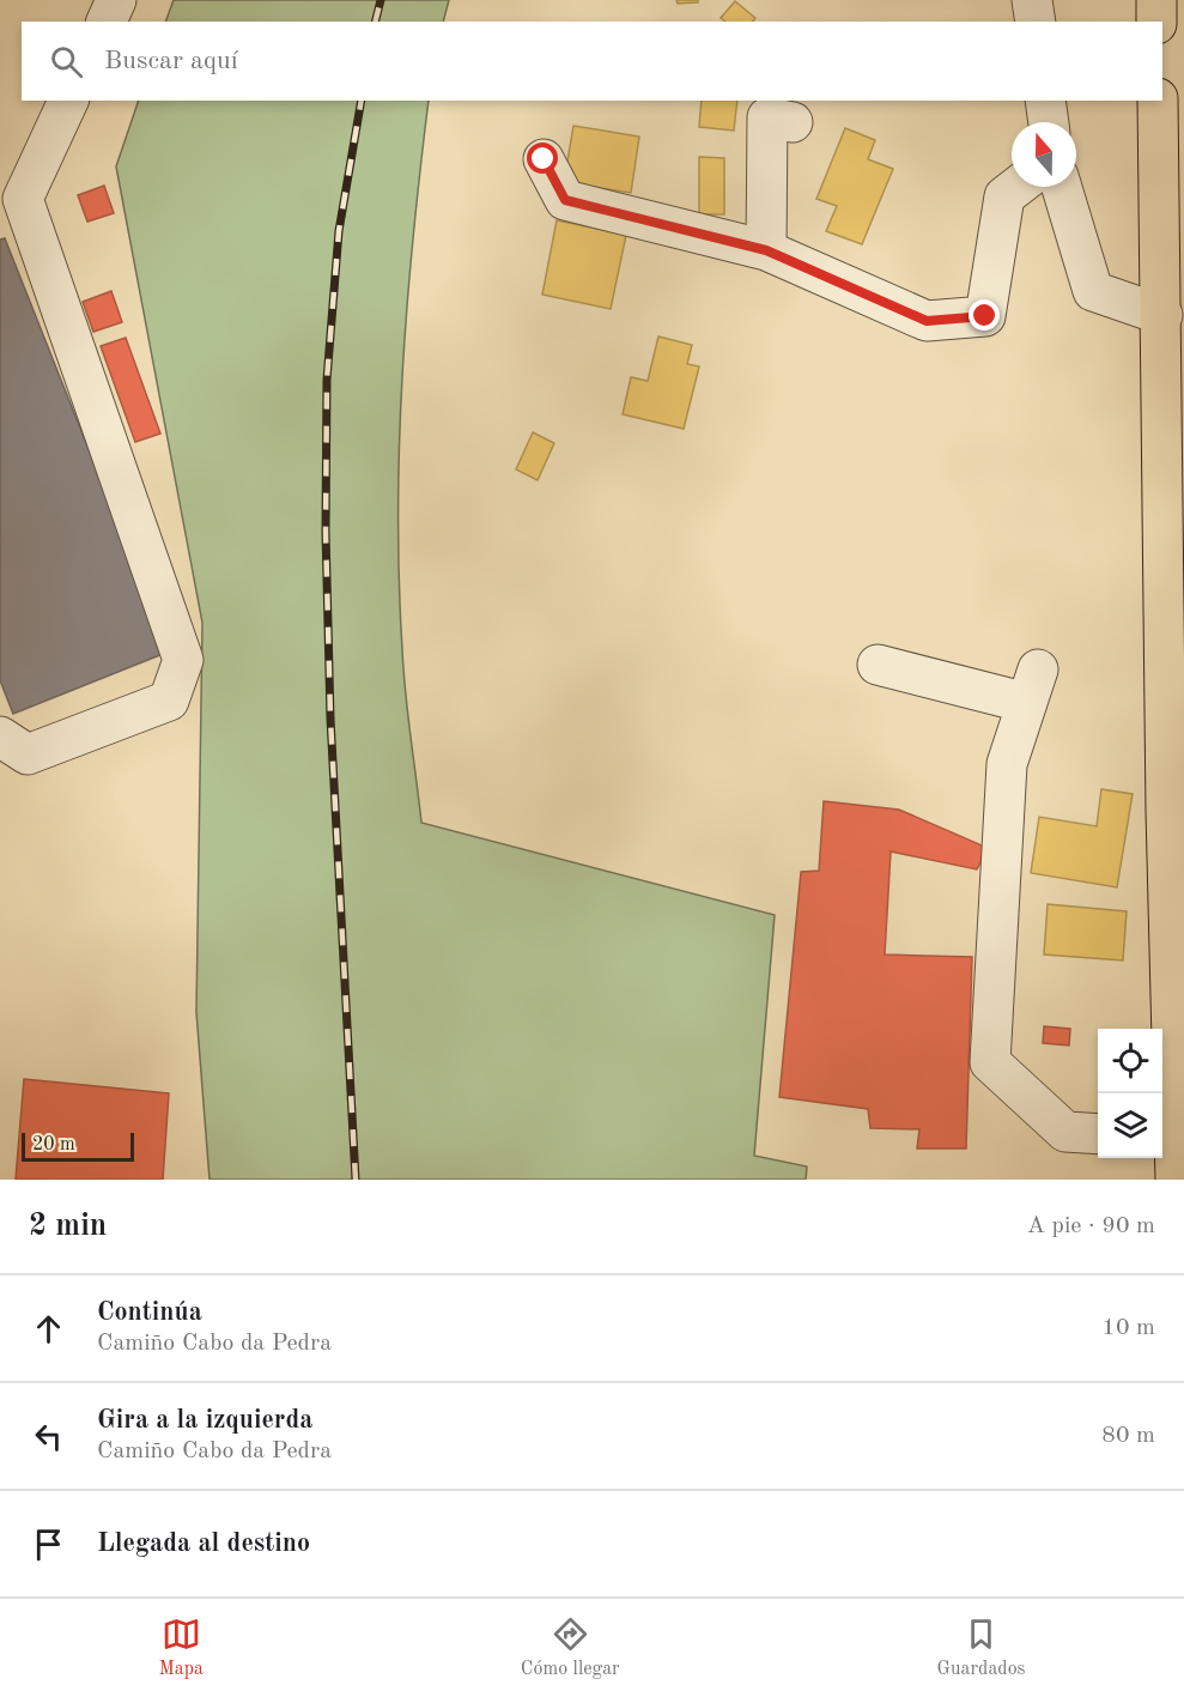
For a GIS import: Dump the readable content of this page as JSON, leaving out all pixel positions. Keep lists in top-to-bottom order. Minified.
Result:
{"scale_bar":"20 m","north":"top","page":{"search":"Buscar aquí","scale":"20 m","heading":["2 min","A pie · 90 m"],"list":[["Continúa","Camiño Cabo da Pedra","10 m"],["Gira a la izquierda","Camiño Cabo da Pedra","80 m"],"Llegada al destino"],"nav":["Mapa","Cómo llegar","Guardados"]}}
